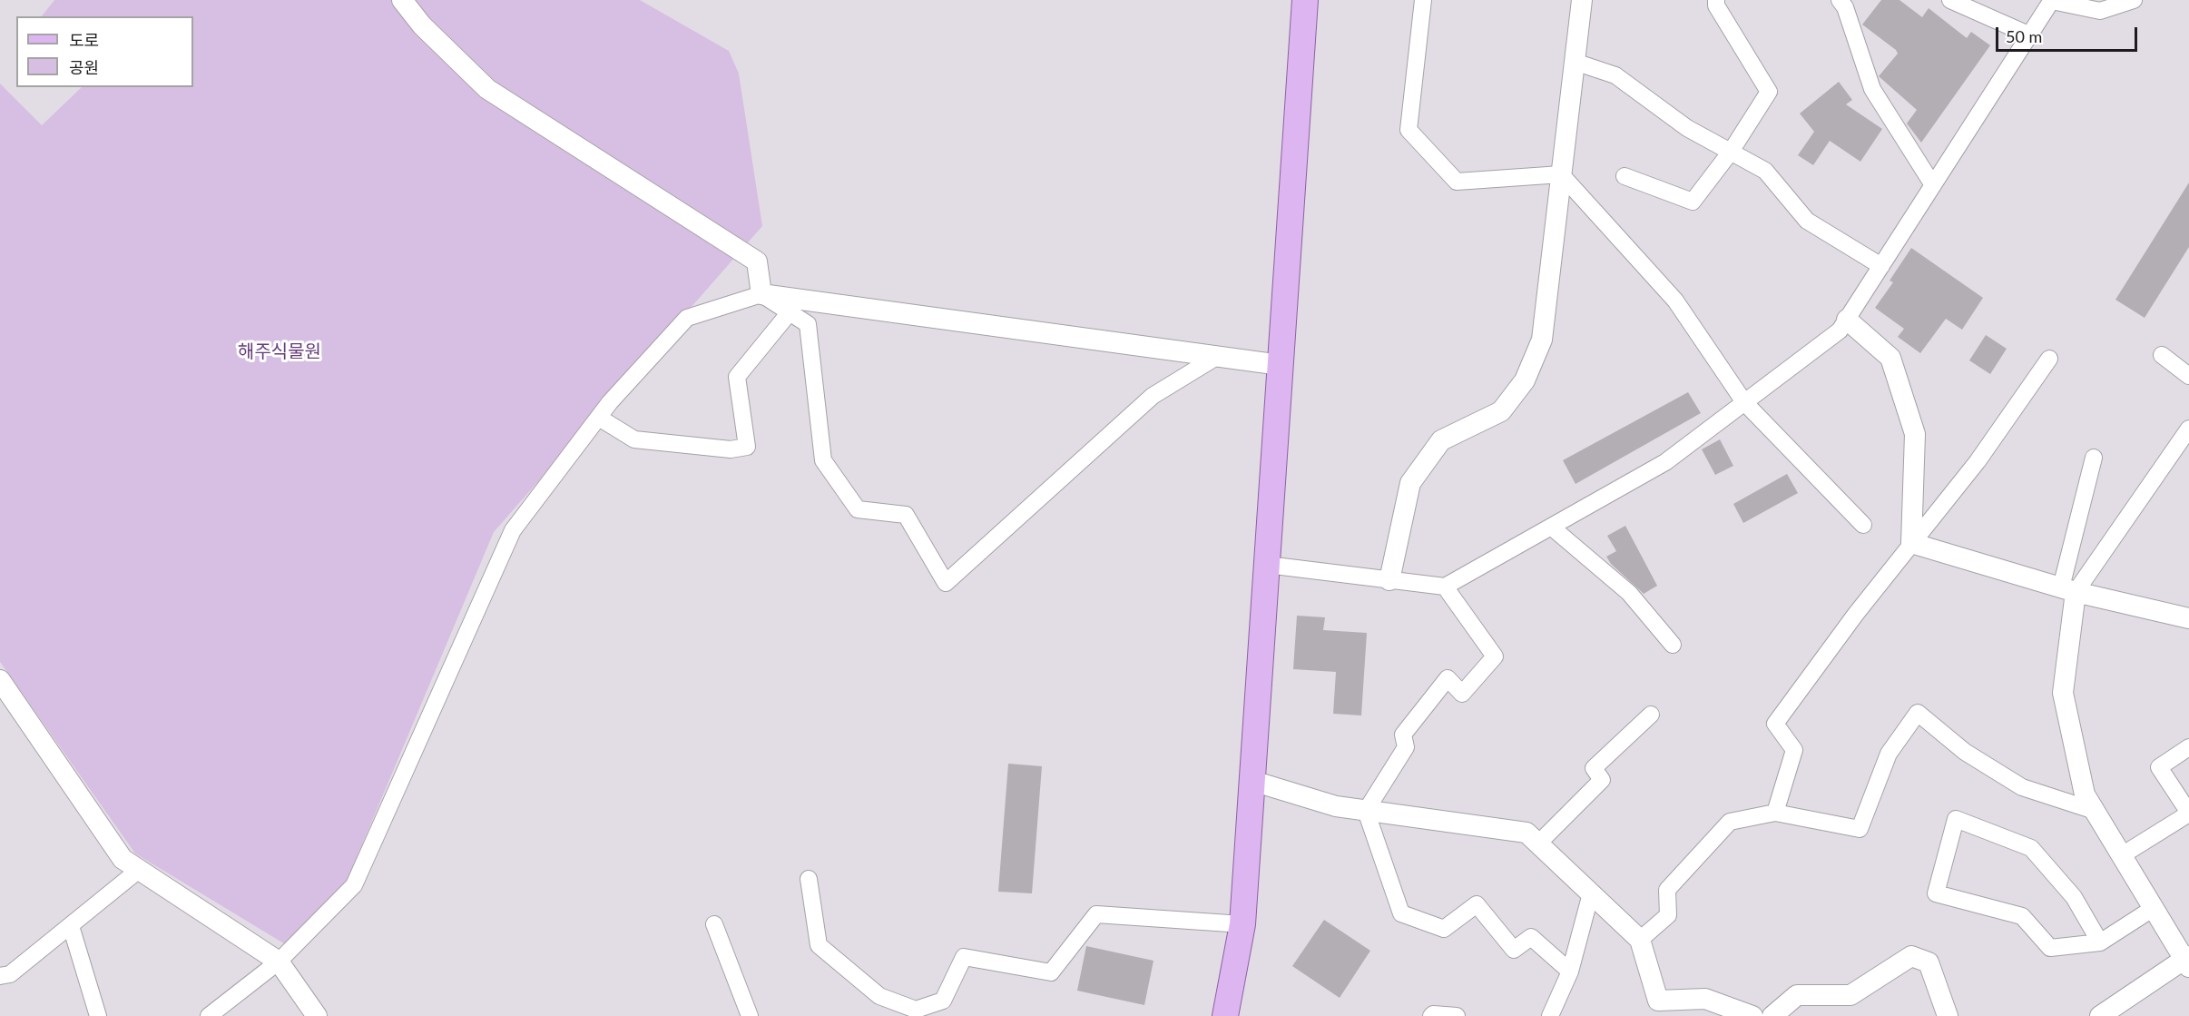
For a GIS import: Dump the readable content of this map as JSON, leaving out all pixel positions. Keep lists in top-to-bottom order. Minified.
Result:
{"parks":["해주식물원"],"legend":["도로","공원"],"scale_bar":"50 m"}
